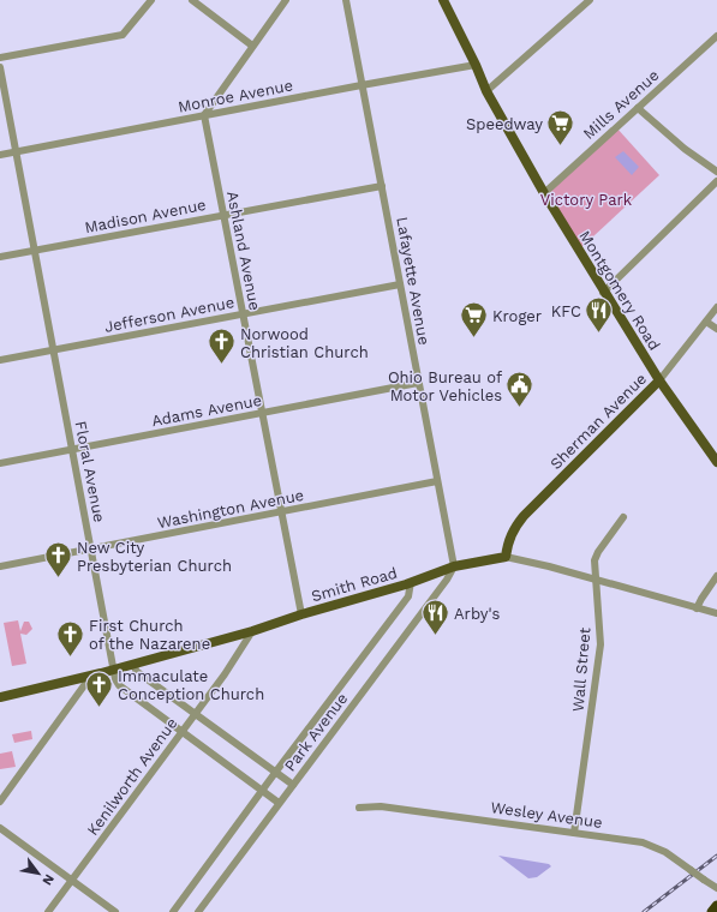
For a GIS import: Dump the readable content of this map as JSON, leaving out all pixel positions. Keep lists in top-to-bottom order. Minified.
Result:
{"streets":{"main road":["Montgomery Road","Sherman Avenue","Smith Road"],"street":["Monroe Avenue","Mills Avenue","Madison Avenue","Ashland Avenue","Lafayette Avenue","Jefferson Avenue","Adams Avenue","Floral Avenue","Washington Avenue","Wall Street","Park Avenue","Kenilworth Avenue","Wesley Avenue"]},"crossings":[["Monroe Avenue","Ashland Avenue"],["Monroe Avenue","Lafayette Avenue"],["Monroe Avenue","Montgomery Road"],["Monroe Avenue","Floral Avenue"],["Mills Avenue","Montgomery Road"],["Madison Avenue","Ashland Avenue"],["Madison Avenue","Lafayette Avenue"],["Madison Avenue","Floral Avenue"],["Ashland Avenue","Jefferson Avenue"],["Ashland Avenue","Adams Avenue"],["Ashland Avenue","Washington Avenue"],["Ashland Avenue","Smith Road"],["Lafayette Avenue","Jefferson Avenue"],["Lafayette Avenue","Adams Avenue"],["Lafayette Avenue","Washington Avenue"],["Lafayette Avenue","Smith Road"],["Lafayette Avenue","Park Avenue"],["Montgomery Road","Sherman Avenue"],["Jefferson Avenue","Floral Avenue"],["Adams Avenue","Floral Avenue"],["Sherman Avenue","Smith Road"],["Floral Avenue","Washington Avenue"],["Floral Avenue","Smith Road"],["Floral Avenue","Park Avenue"],["Floral Avenue","Kenilworth Avenue"],["Smith Road","Wall Street"],["Smith Road","Park Avenue"],["Smith Road","Kenilworth Avenue"],["Wall Street","Wesley Avenue"]],"parks":["Victory Park"],"places":{"supermarket":["Speedway","Kroger"],"restaurant":["KFC","Arby's"],"church":["Norwood Christian Church","New City Presbyterian Church","First Church of the Nazarene","Immaculate Conception Church"],"public building":["Ohio Bureau of Motor Vehicles"]},"north":"bottom right"}
